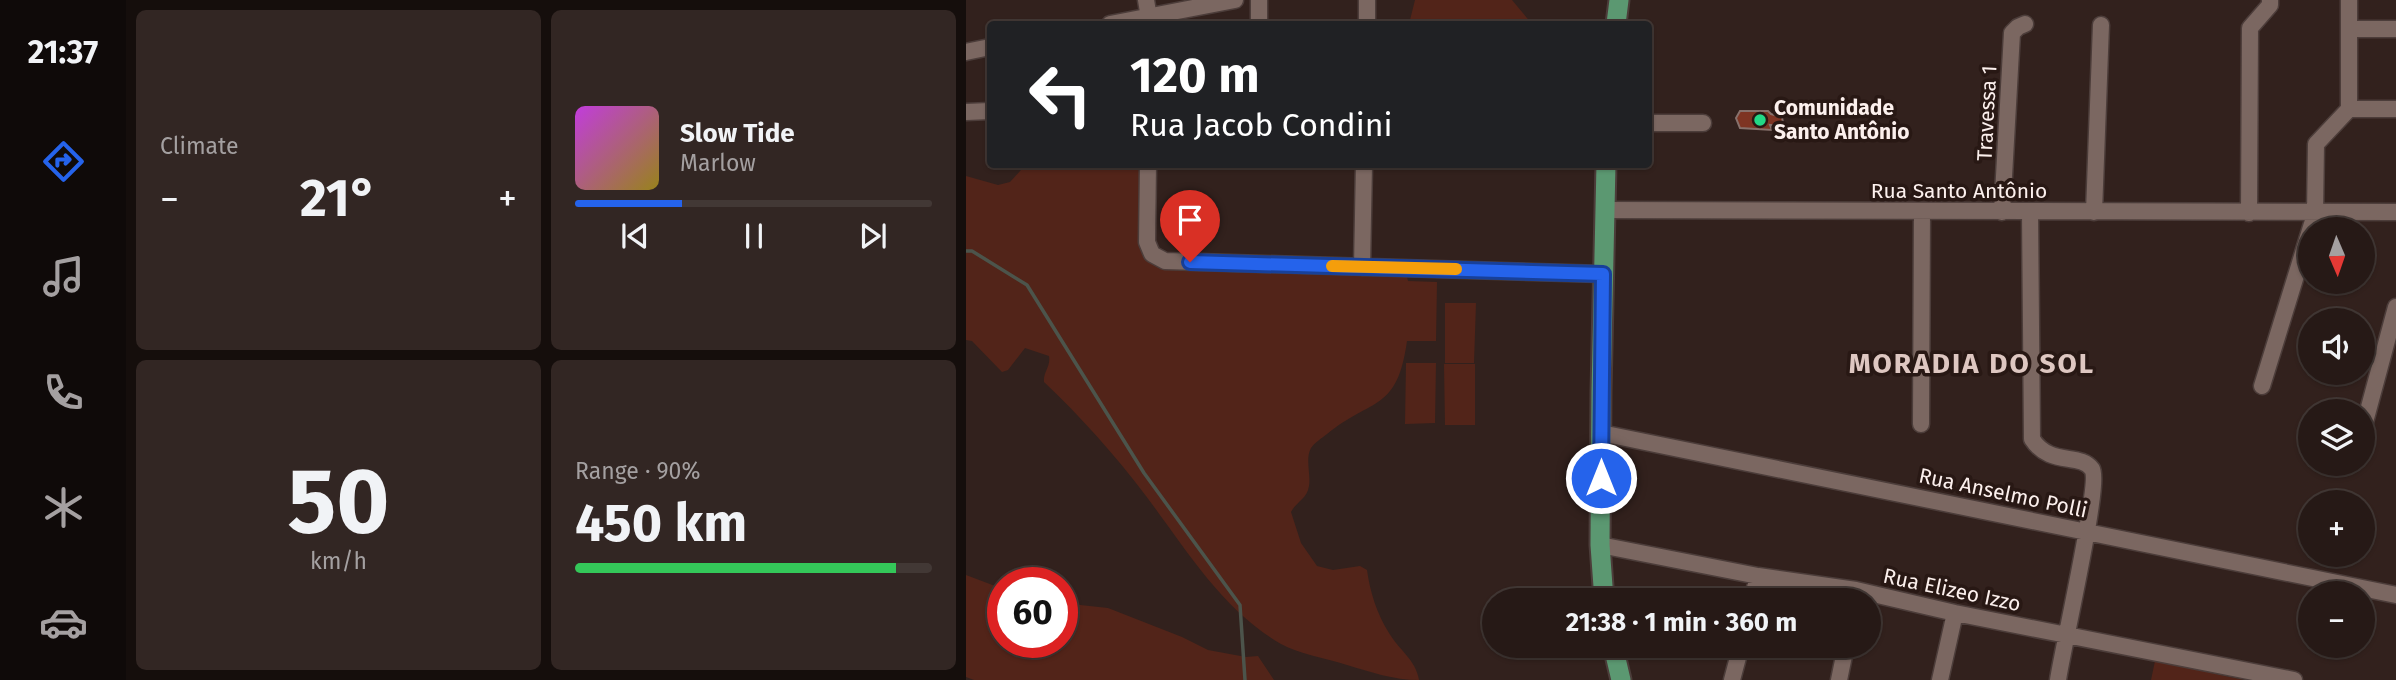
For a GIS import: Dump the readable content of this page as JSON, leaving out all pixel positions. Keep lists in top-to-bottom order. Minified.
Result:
{"streets":{"street":["Travessa 1","Rua Santo Antônio","Rua Anselmo Polli","Rua Elizeo Izzo"]},"crossings":[["Travessa 1","Rua Santo Antônio"]],"districts":["MORADIA DO SOL"],"places":["Comunidade Santo Antônio"],"north":"bottom","page":{"tabs":"21:37","tile":["Climate",["50","km/h"],["Range · 90%","450 km"]],"turn":["120 m","Rua Jacob Condini"],"song":["Slow Tide","Marlow"],"heat":["−","21°","+"],"map_buttons":["+","−"],"limit":"60","trip":"21:38 · 1 min · 360 m"}}
